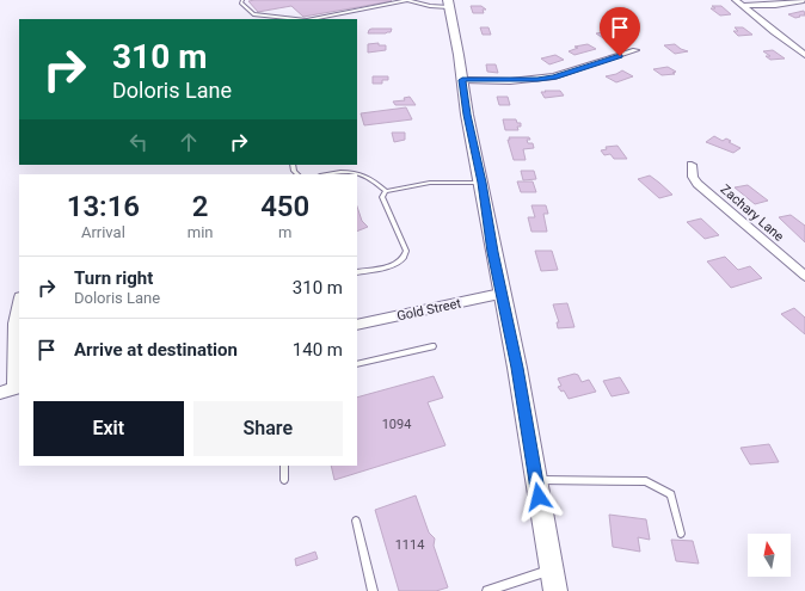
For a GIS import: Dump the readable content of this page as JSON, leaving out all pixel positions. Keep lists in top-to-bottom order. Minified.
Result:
{"streets":{"street":["Zachary Lane","Gold Street"]},"house_numbers":["1094","1114"],"north":"top","page":{"turn":["310 m","Doloris Lane"],"eta":["13:16","Arrival","2","min","450","m"],"list":[{"name":"Turn right","note":"Doloris Lane","value":"310 m"},{"name":"Arrive at destination","value":"140 m"}],"buttons":["Exit","Share"]}}
